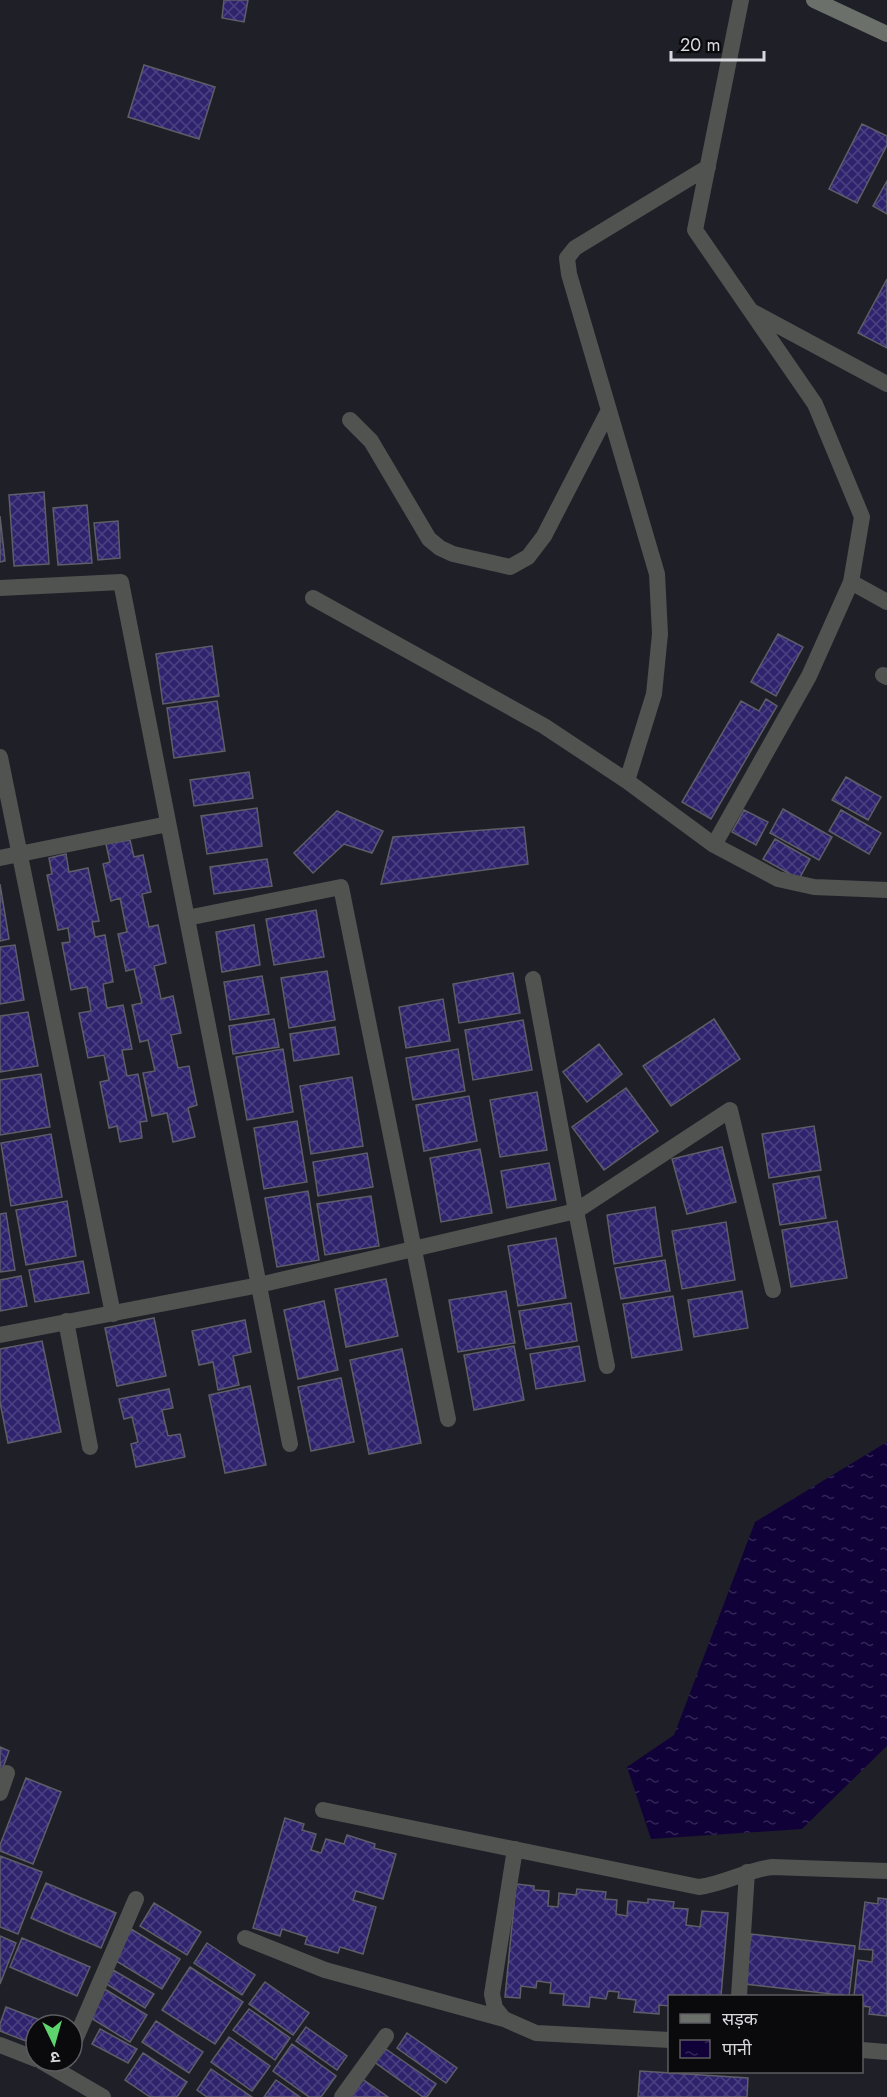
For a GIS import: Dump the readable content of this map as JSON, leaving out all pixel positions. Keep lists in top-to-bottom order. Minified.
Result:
{"legend":["सड़क","पानी"],"scale_bar":"20 m","north":"bottom"}
